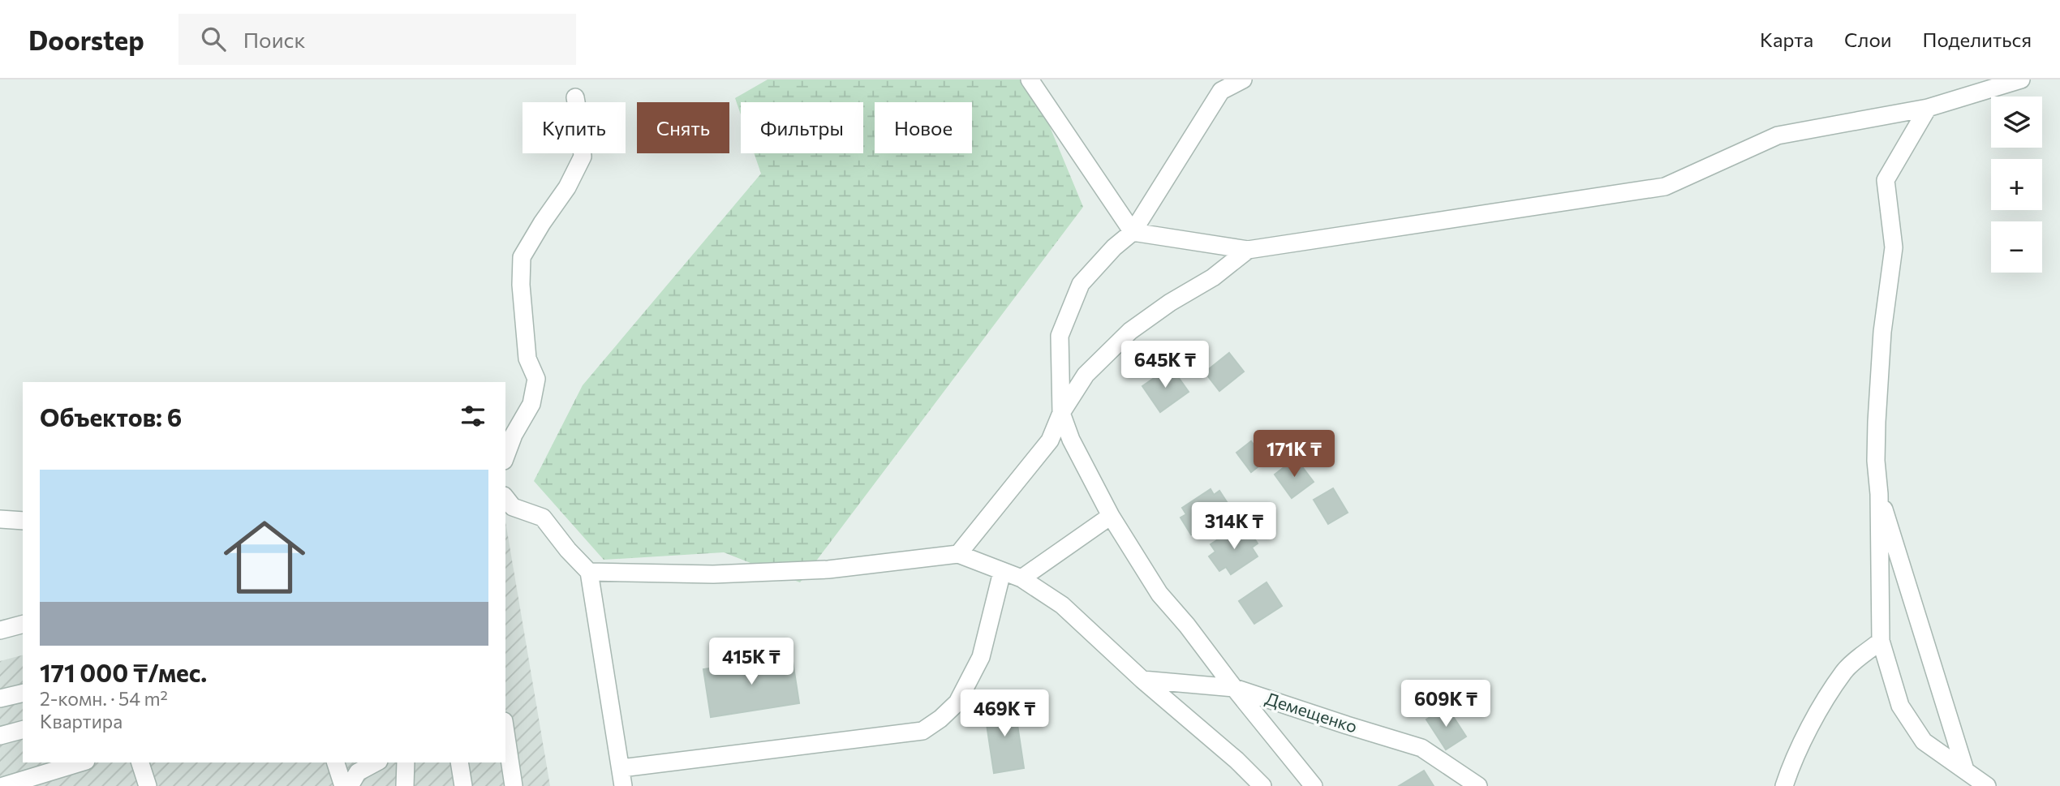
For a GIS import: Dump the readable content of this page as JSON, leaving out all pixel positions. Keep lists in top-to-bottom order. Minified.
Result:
{"streets":{"street":["Демещенко"]},"page":{"header":"Doorstep","search":"Поиск","nav":["Карта","Слои","Поделиться"],"map_buttons":["+","−"],"chip":["Купить","Снять","Фильтры","Новое"],"price":["645K ₸","171K ₸","314K ₸","415K ₸","609K ₸","469K ₸"],"heading":"Объектов: 6","list":[{"name":"171 000 ₸/мес.","note":"2-комн. · 54 m² · Квартира"}]}}
